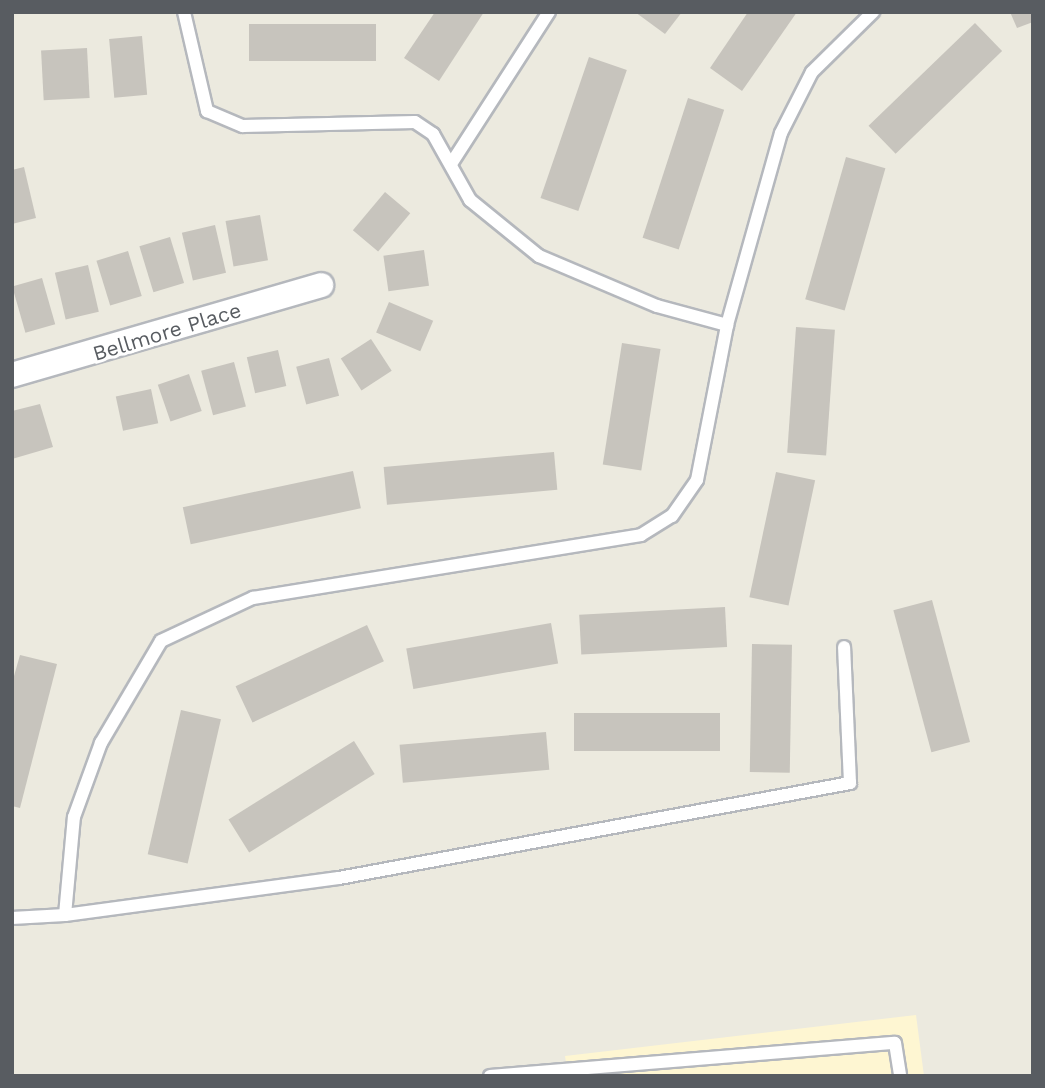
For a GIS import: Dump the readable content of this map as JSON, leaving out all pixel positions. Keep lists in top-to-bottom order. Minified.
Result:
{"streets":{"street":["Bellmore Place"]}}
